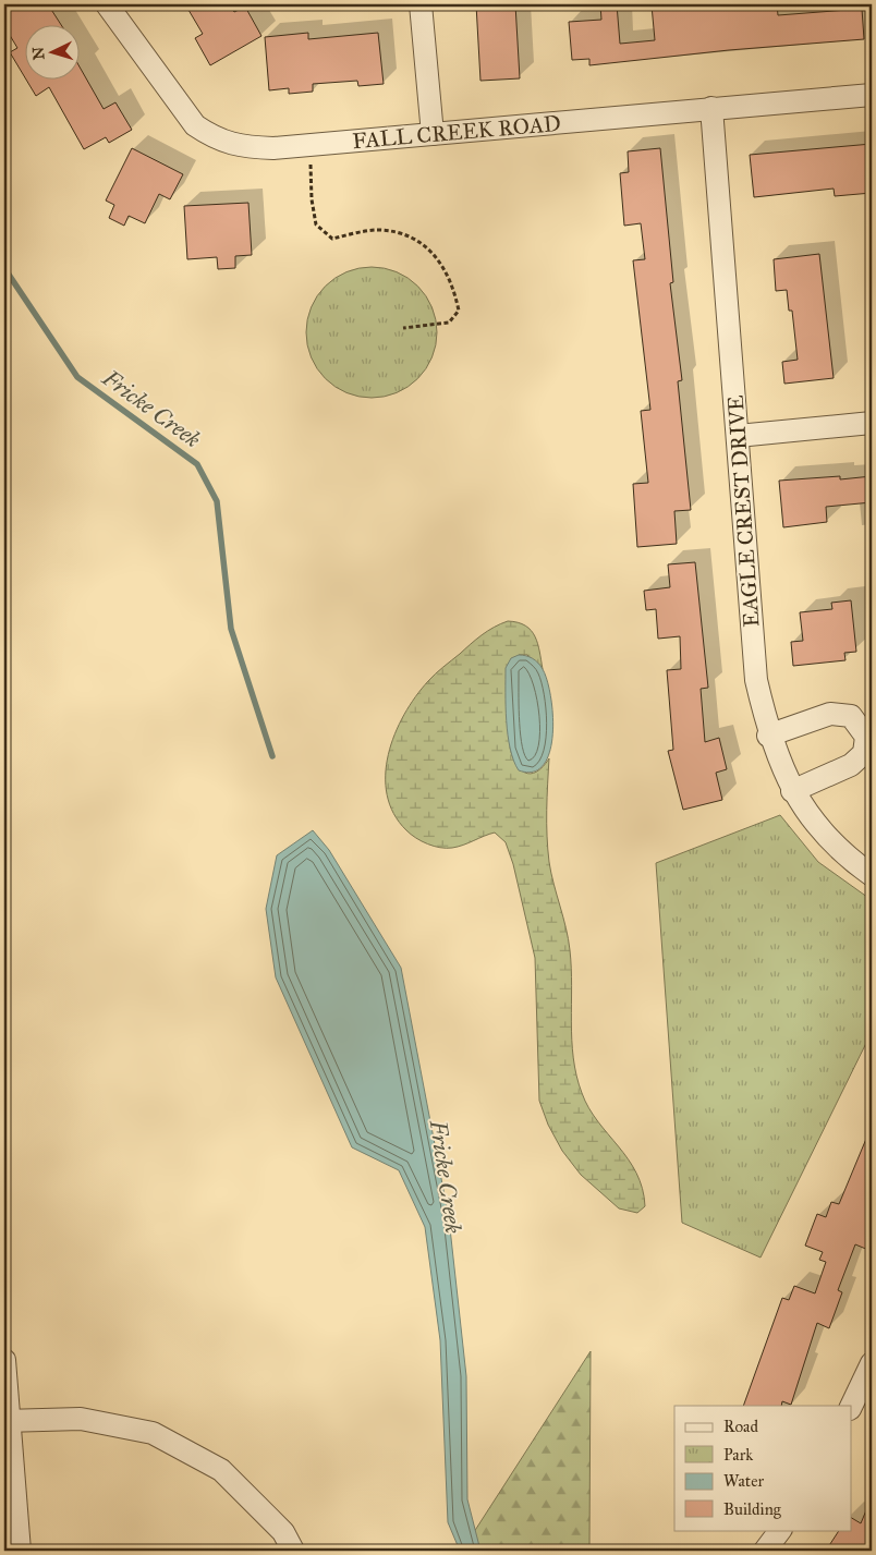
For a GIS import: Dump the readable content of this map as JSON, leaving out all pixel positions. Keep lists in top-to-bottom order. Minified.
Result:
{"streets":{"street":["FALL CREEK ROAD","EAGLE CREST DRIVE"]},"crossings":[["FALL CREEK ROAD","EAGLE CREST DRIVE"]],"water":["Fricke Creek"],"legend":["Road","Park","Water","Building"],"north":"left"}
